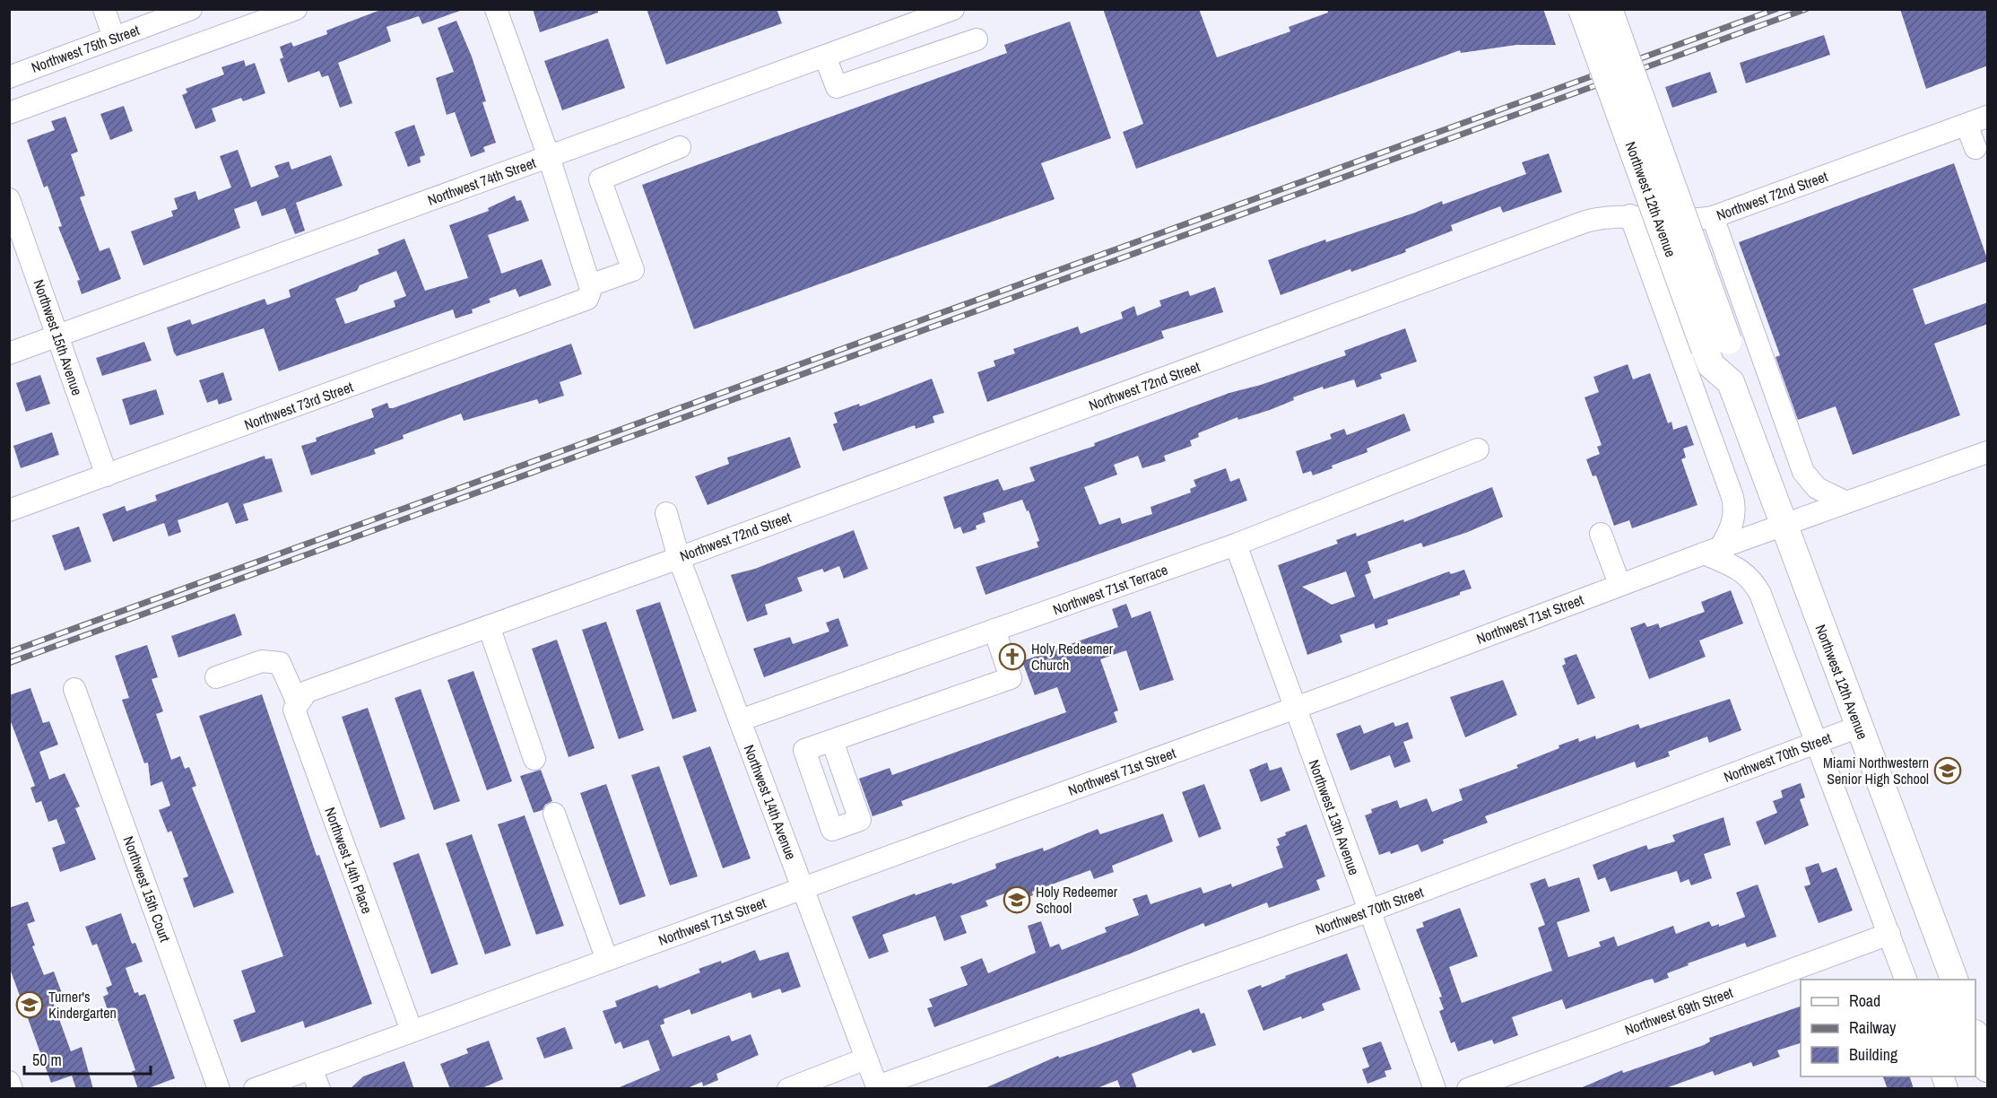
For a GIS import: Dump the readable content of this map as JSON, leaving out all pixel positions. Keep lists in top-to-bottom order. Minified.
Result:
{"streets":{"main road":["Northwest 12th Avenue"],"street":["Northwest 75th Street","Northwest 74th Street","Northwest 72nd Street","Northwest 15th Avenue","Northwest 73rd Street","Northwest 71st Terrace","Northwest 71st Street","Northwest 70th Street","Northwest 14th Avenue","Northwest 13th Avenue","Northwest 14th Place","Northwest 15th Court","Northwest 69th Street"]},"crossings":[["Northwest 74th Street","Northwest 15th Avenue"],["Northwest 72nd Street","Northwest 12th Avenue"],["Northwest 72nd Street","Northwest 14th Avenue"],["Northwest 72nd Street","Northwest 14th Place"],["Northwest 12th Avenue","Northwest 71st Street"],["Northwest 12th Avenue","Northwest 70th Street"],["Northwest 15th Avenue","Northwest 73rd Street"],["Northwest 71st Terrace","Northwest 14th Avenue"],["Northwest 71st Terrace","Northwest 13th Avenue"],["Northwest 71st Street","Northwest 14th Avenue"],["Northwest 71st Street","Northwest 13th Avenue"],["Northwest 71st Street","Northwest 14th Place"],["Northwest 70th Street","Northwest 14th Avenue"],["Northwest 70th Street","Northwest 13th Avenue"]],"places":{"church":["Holy Redeemer Church"],"school or university":["Miami Northwestern Senior High School","Holy Redeemer School","Turner's Kindergarten"]},"legend":["Road","Railway","Building"],"scale_bar":"50 m"}
